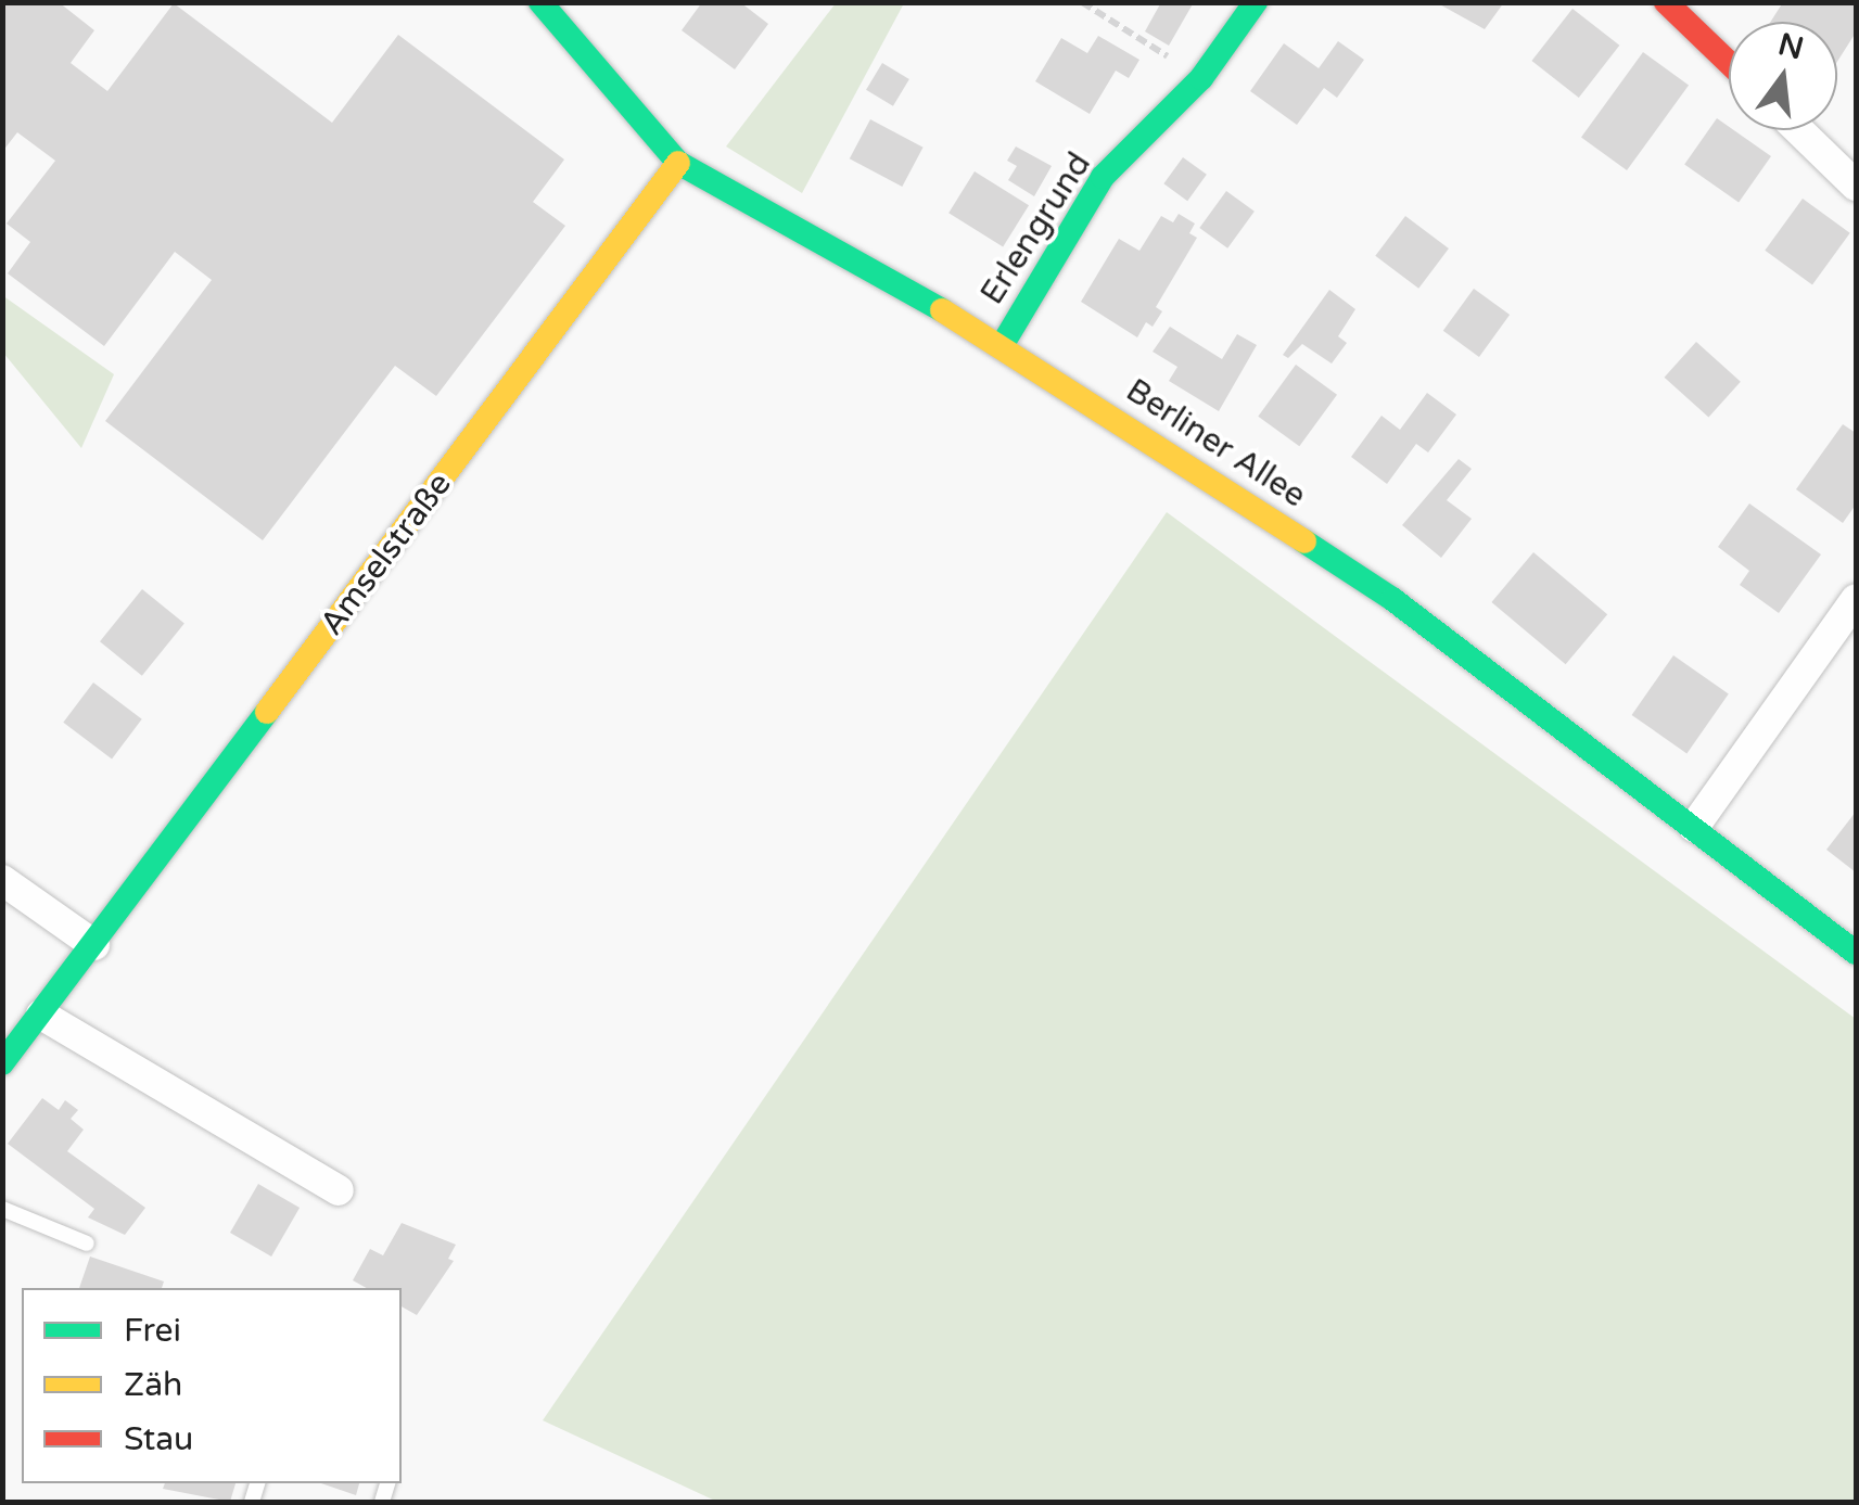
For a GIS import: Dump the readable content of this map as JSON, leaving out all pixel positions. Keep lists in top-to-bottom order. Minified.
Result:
{"streets":{"street":["Erlengrund","Berliner Allee","Amselstraße"]},"crossings":[["Erlengrund","Berliner Allee"],["Berliner Allee","Amselstraße"]],"legend":["Frei","Zäh","Stau"],"north":"top"}
